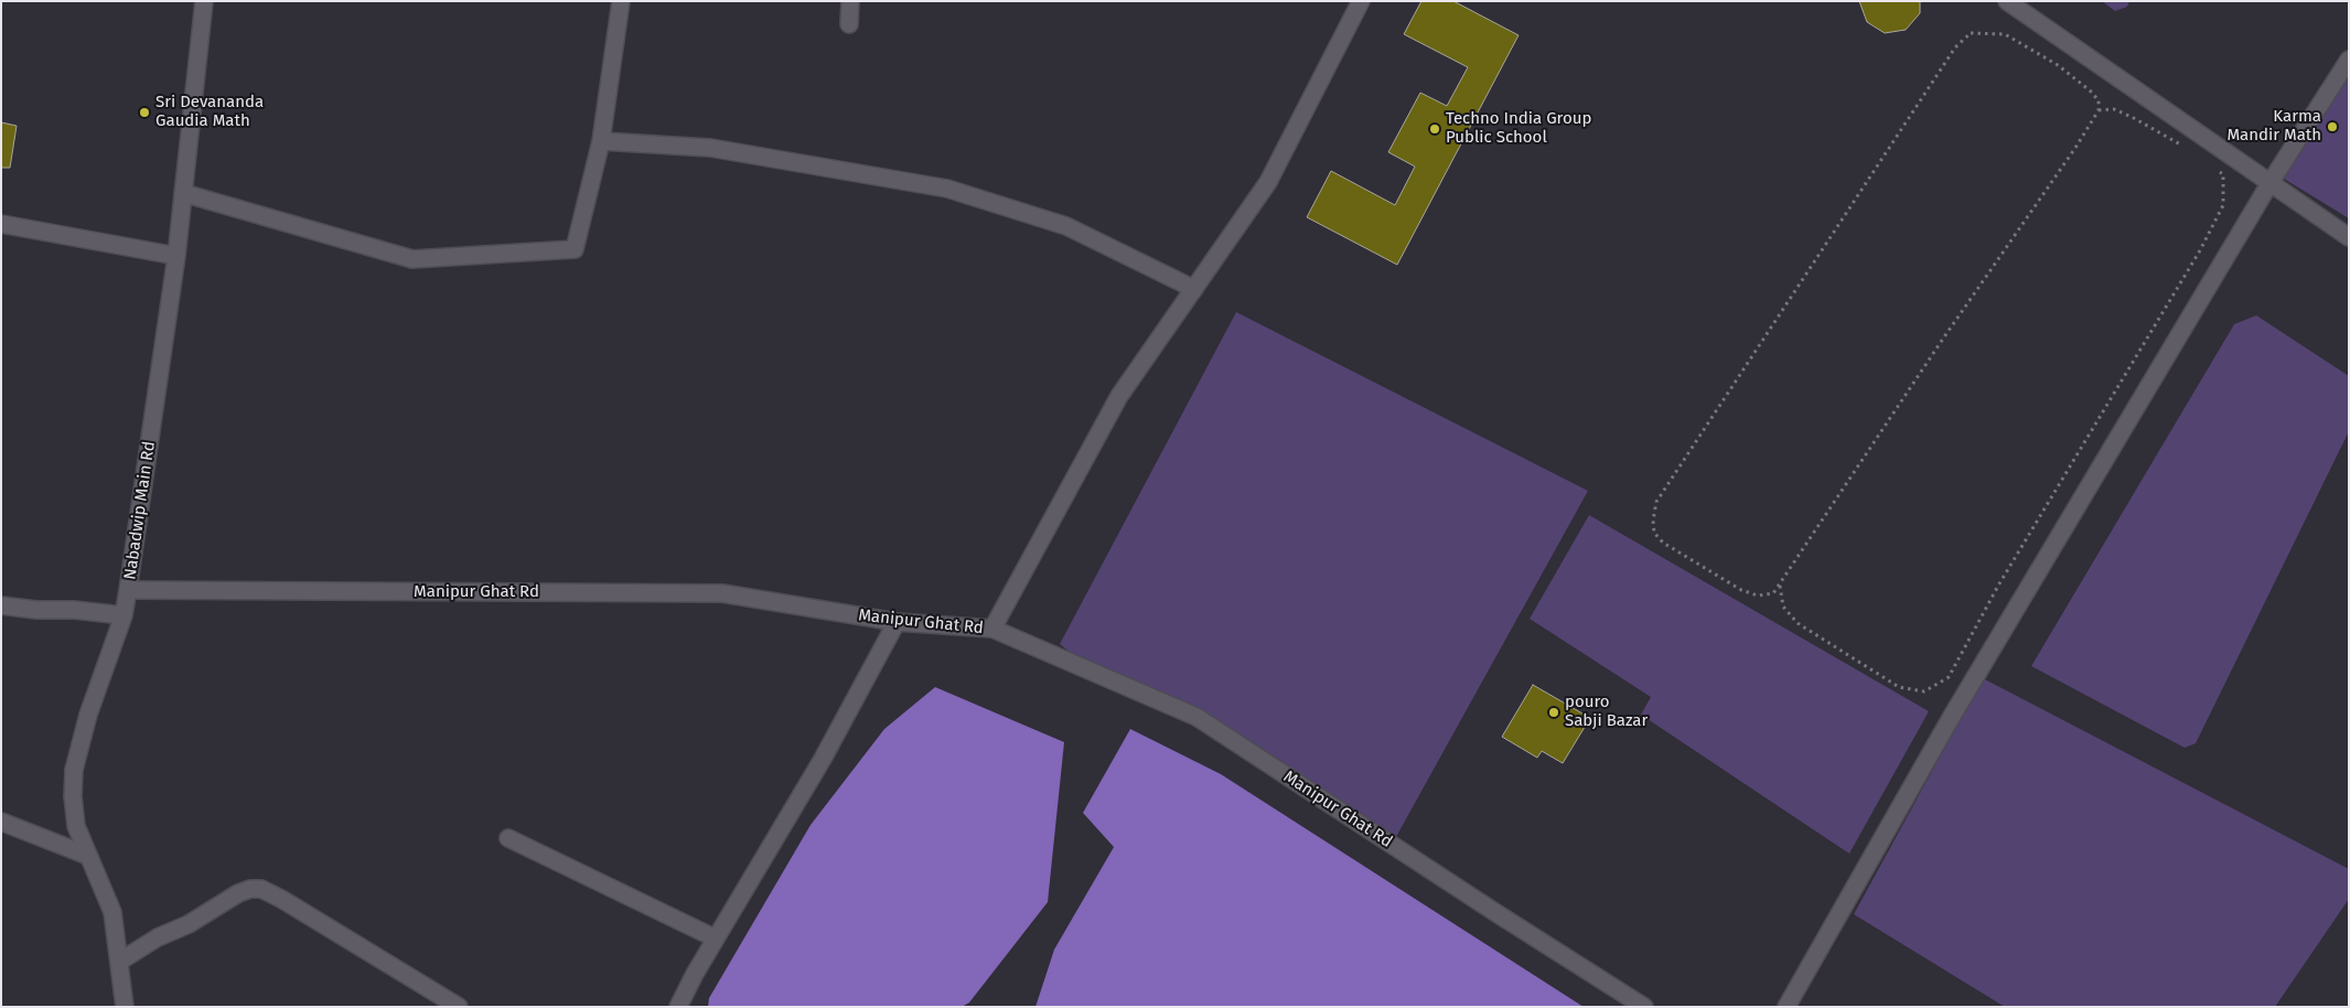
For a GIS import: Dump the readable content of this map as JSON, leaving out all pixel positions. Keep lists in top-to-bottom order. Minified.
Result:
{"streets":{"street":["Nabadwip Main Rd","Manipur Ghat Rd"]},"crossings":[["Nabadwip Main Rd","Manipur Ghat Rd"]],"places":["Sri Devananda Gaudia Math","Karma Mandir Math","Techno India Group Public School","pouro Sabji Bazar"]}
